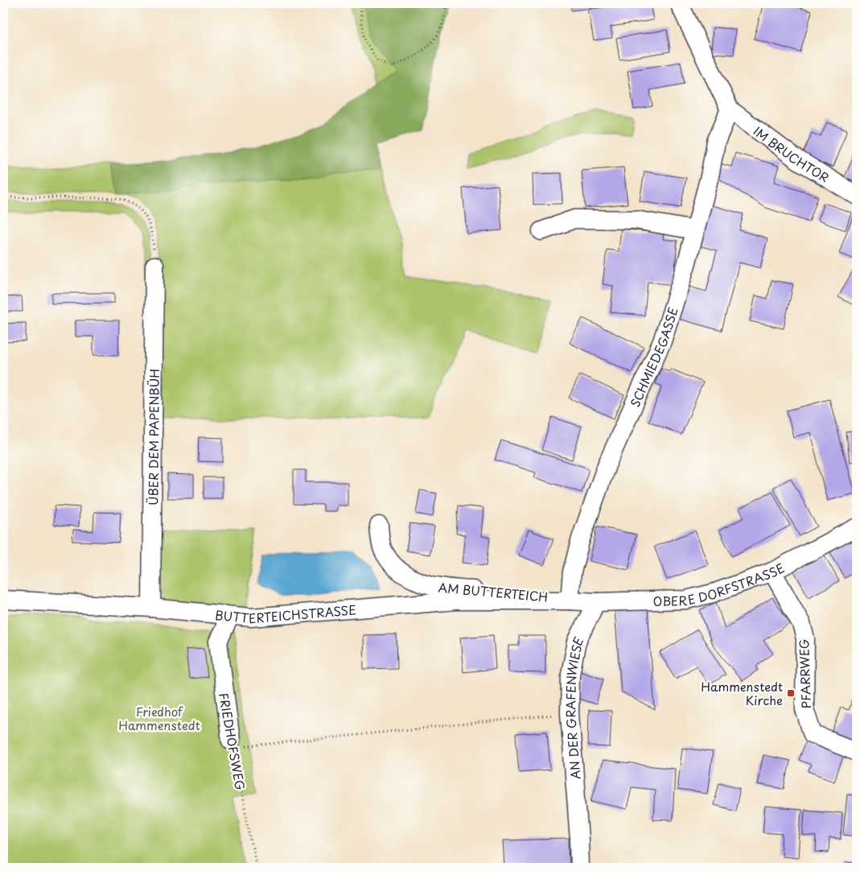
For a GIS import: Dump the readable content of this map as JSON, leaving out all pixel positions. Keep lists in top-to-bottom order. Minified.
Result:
{"streets":{"street":["IM BRUCHTOR","SCHMIEDEGASSE","ÜBER DEM PAPENBÜH","OBERE DORFSTRASSE","AM BUTTERTEICH","BUTTERTEICHSTRASSE","PFARRWEG","AN DER GRAFENWIESE","FRIEDHOFSWEG"]},"crossings":[["IM BRUCHTOR","SCHMIEDEGASSE"],["SCHMIEDEGASSE","OBERE DORFSTRASSE"],["SCHMIEDEGASSE","AM BUTTERTEICH"],["SCHMIEDEGASSE","BUTTERTEICHSTRASSE"],["ÜBER DEM PAPENBÜH","BUTTERTEICHSTRASSE"],["OBERE DORFSTRASSE","AM BUTTERTEICH"],["OBERE DORFSTRASSE","BUTTERTEICHSTRASSE"],["OBERE DORFSTRASSE","PFARRWEG"],["OBERE DORFSTRASSE","AN DER GRAFENWIESE"],["AM BUTTERTEICH","BUTTERTEICHSTRASSE"],["BUTTERTEICHSTRASSE","FRIEDHOFSWEG"]],"parks":["Friedhof Hammenstedt"],"places":{"transit":["Hammenstedt Kirche"]}}
